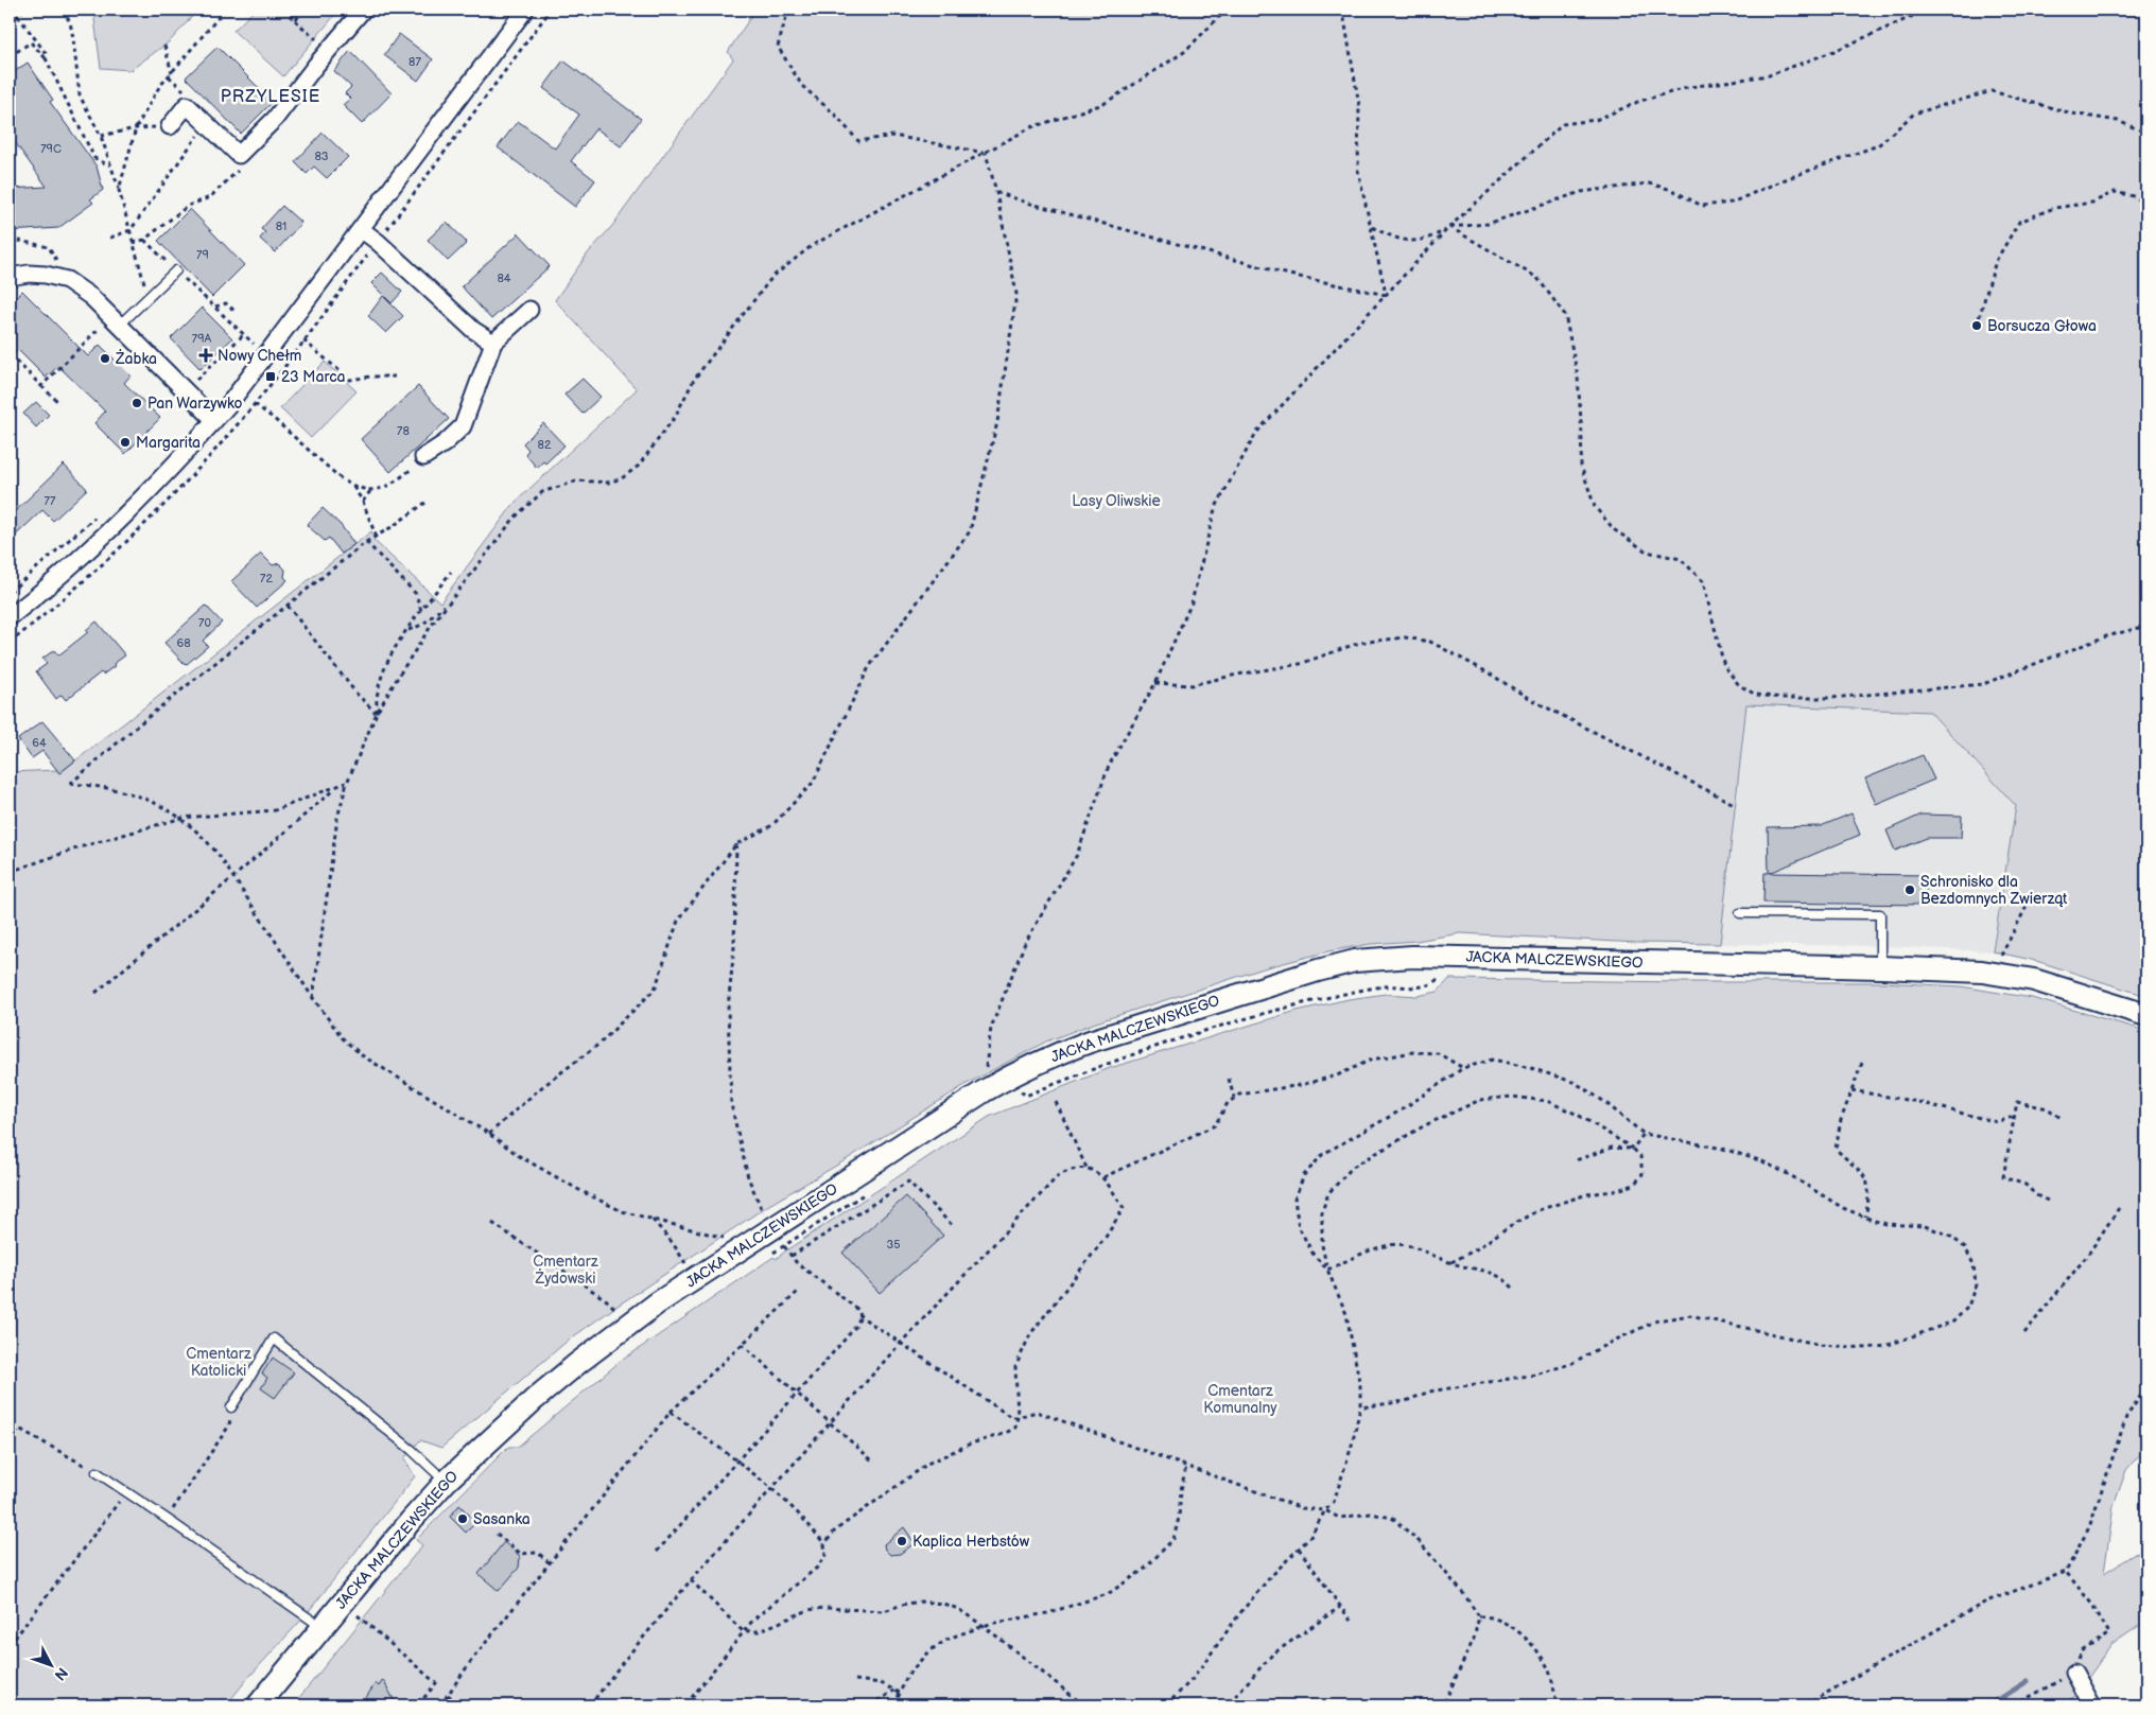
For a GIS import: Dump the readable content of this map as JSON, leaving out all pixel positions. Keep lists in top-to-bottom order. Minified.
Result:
{"streets":{"main road":["JACKA MALCZEWSKIEGO"]},"districts":["PRZYLESIE"],"parks":["Lasy Oliwskie","Cmentarz Żydowski","Cmentarz Katolicki","Cmentarz Komunalny"],"places":{"other":["Borsucza Głowa","Żabka","Pan Warzywko","Margarita","Schronisko dla Bezdomnych Zwierząt","Sasanka","Kaplica Herbstów"],"health":["Nowy Chełm"],"transit":["23 Marca"]},"house_numbers":["87","79C","83","81","79","84","79A","78","82","77","72","70","68","64","35"],"north":"bottom right"}
